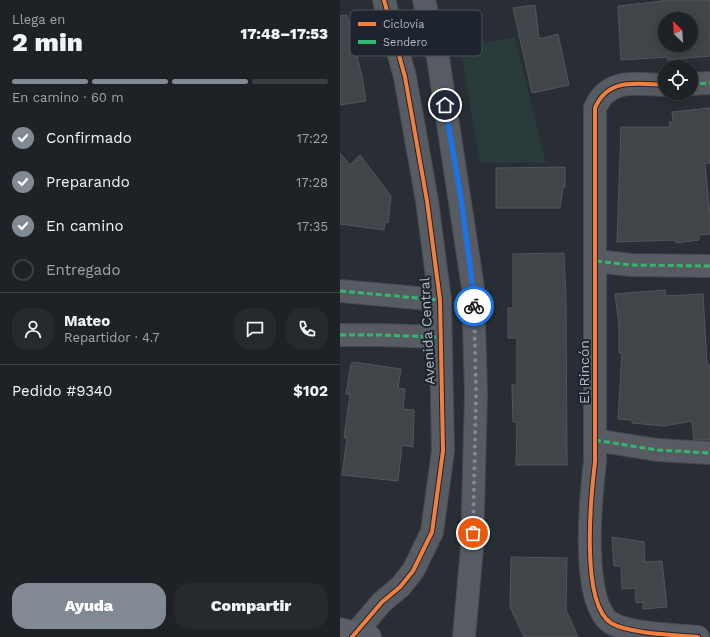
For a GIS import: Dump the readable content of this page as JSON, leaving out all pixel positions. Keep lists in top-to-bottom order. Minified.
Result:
{"streets":{"street":["Avenida Central","El Rincón"]},"legend":["Ciclovía","Sendero"],"north":"top left","page":{"heading":["2 min","Llega en","17:48–17:53"],"panel":["Mateo","Repartidor · 4.7","Pedido #9340","$102"],"bar":"En camino · 60 m","list":[["Confirmado","17:22"],["Preparando","17:28"],["En camino","17:35"],"Entregado"],"buttons":["Ayuda","Compartir"]}}
